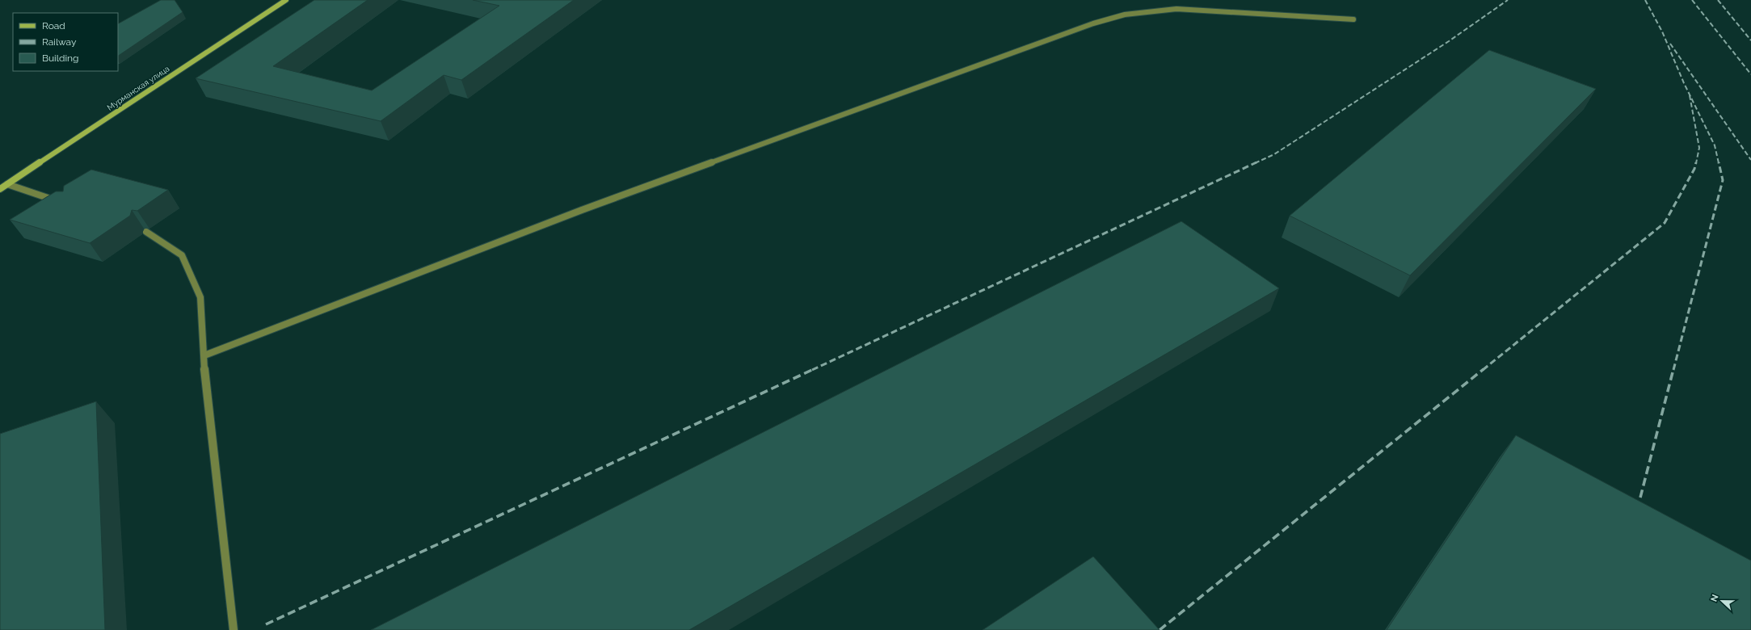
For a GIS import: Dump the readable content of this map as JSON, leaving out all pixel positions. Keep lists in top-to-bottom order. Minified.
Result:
{"streets":{"street":["Мурманская улица"]},"legend":["Road","Railway","Building"],"north":"left"}
